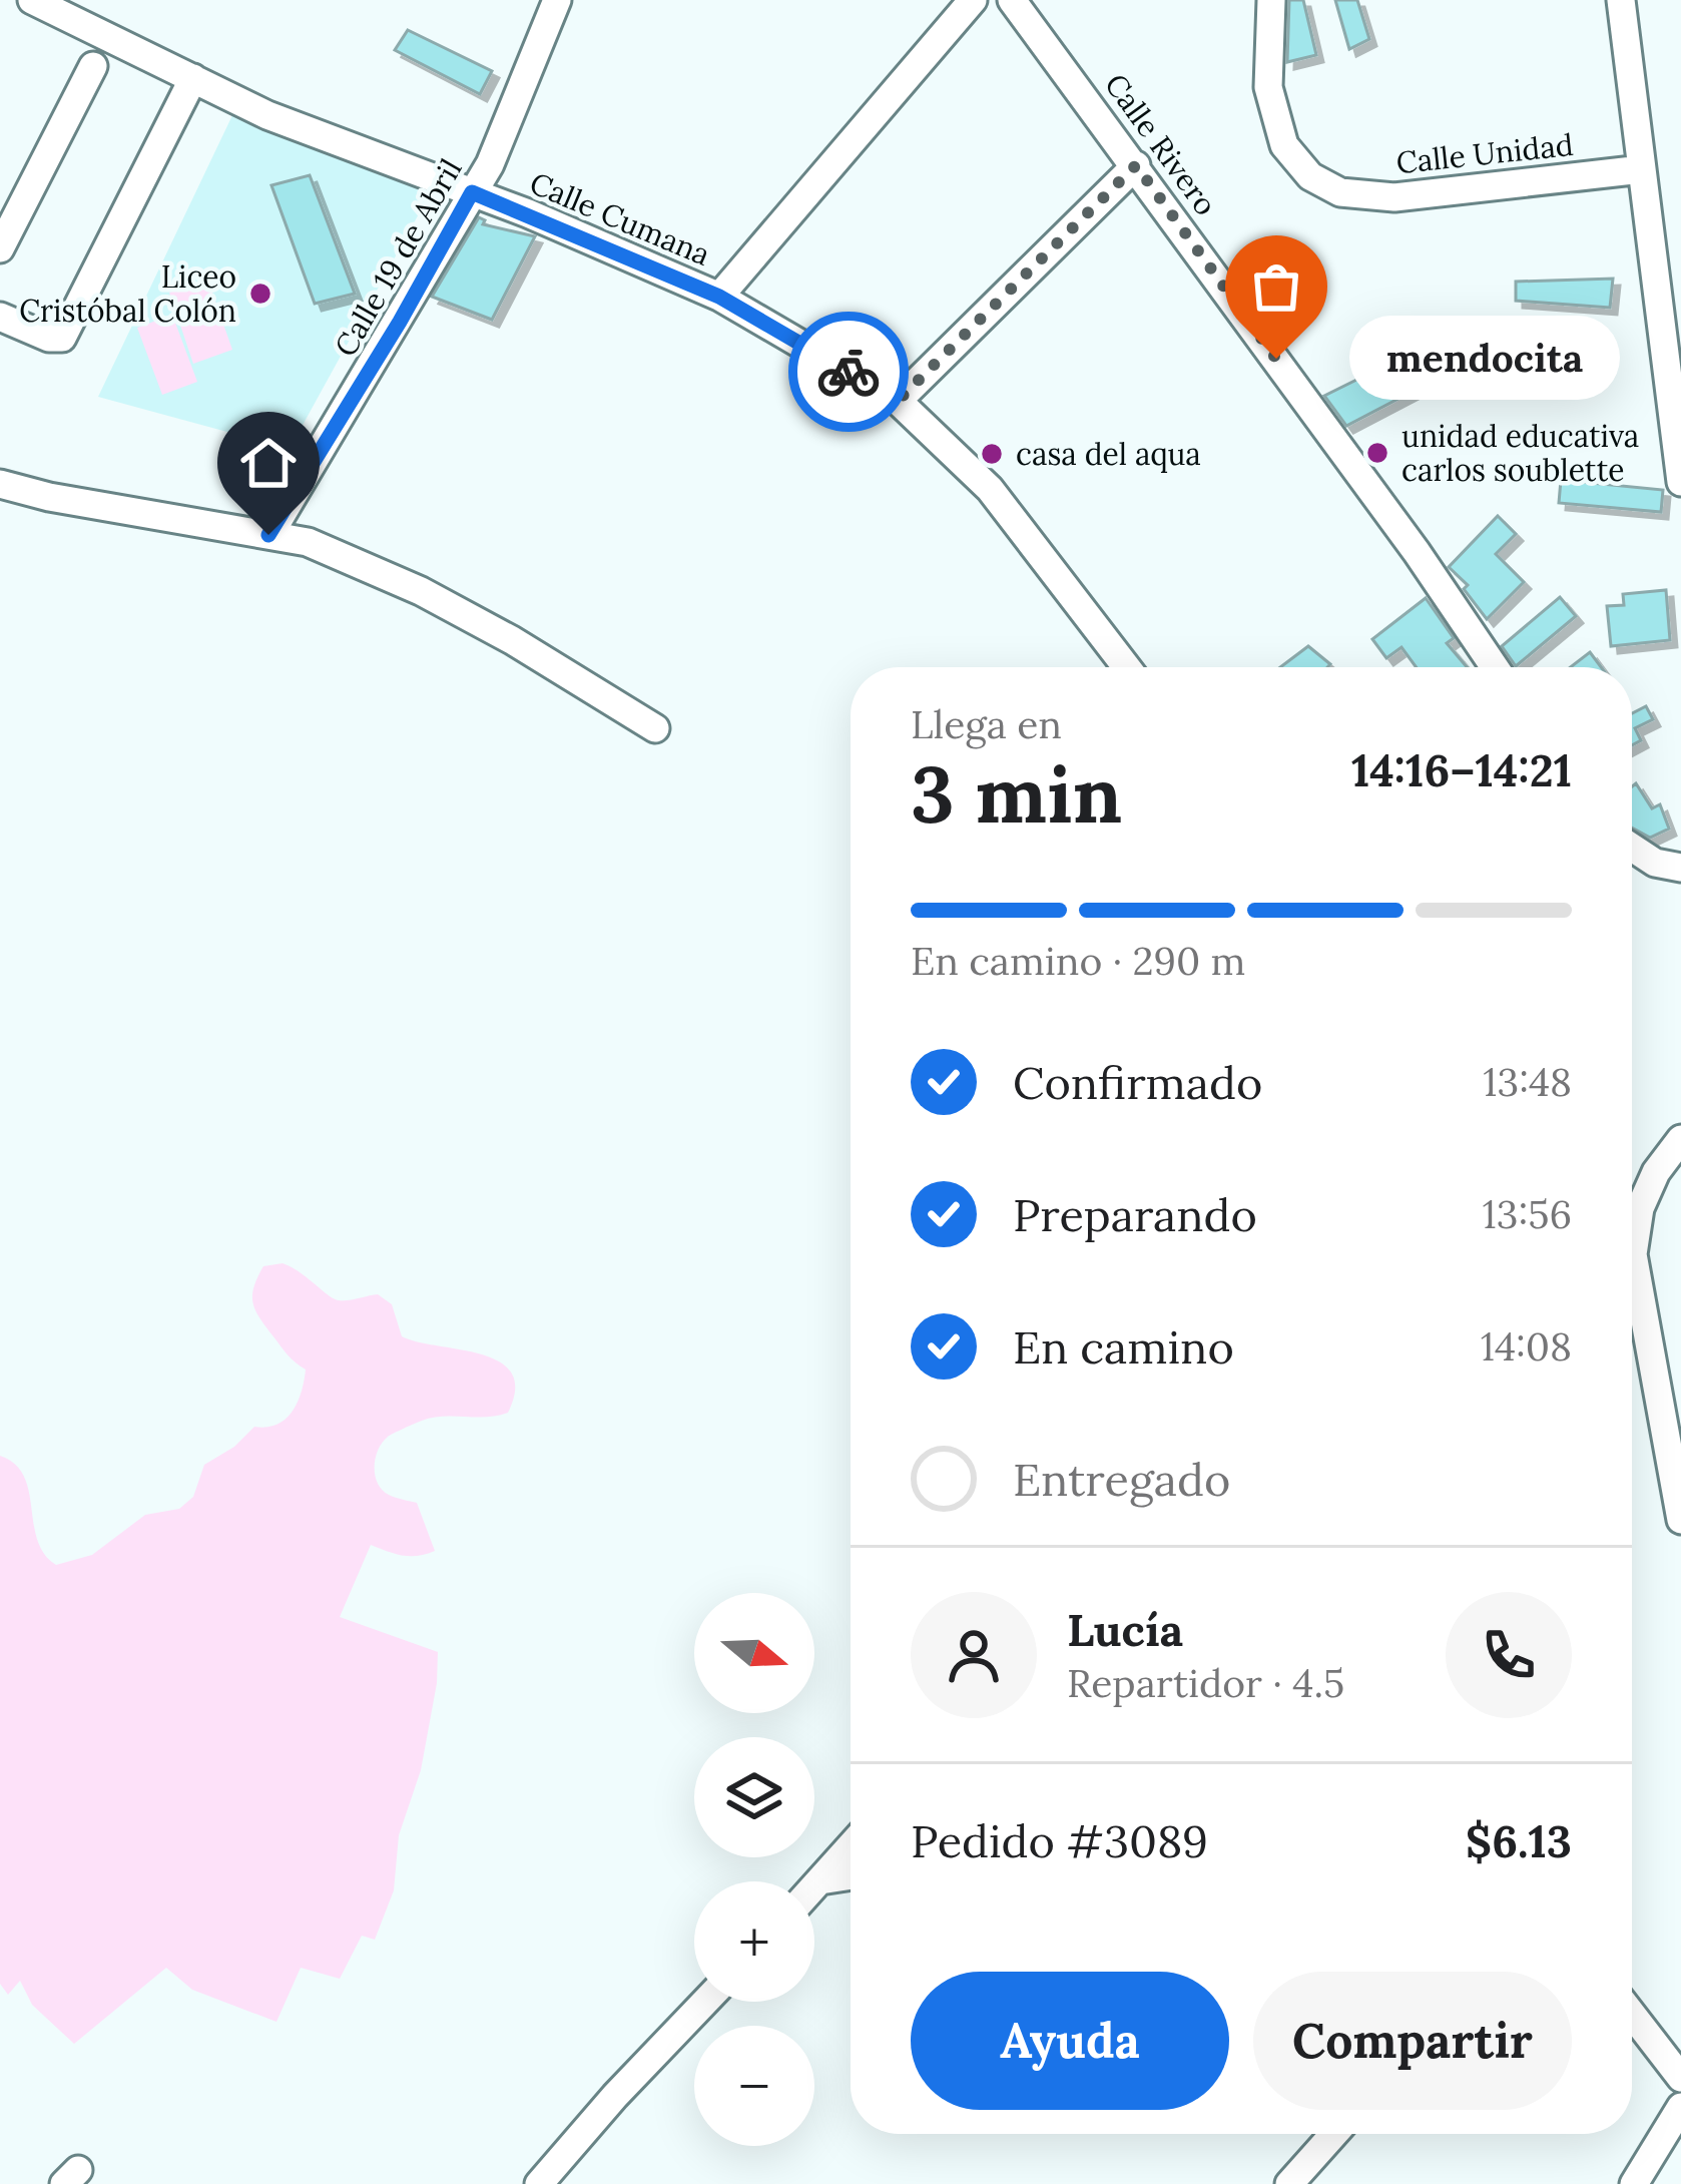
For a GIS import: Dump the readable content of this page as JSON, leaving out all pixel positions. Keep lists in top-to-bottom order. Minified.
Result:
{"streets":{"street":["Calle Rivero","Calle Unidad","Calle Cumana","Calle 19 de Abril"]},"crossings":[["Calle Cumana","Calle 19 de Abril"]],"places":["Liceo Cristóbal Colón","mendocita","unidad educativa carlos soublette","casa del aqua"],"north":"right","page":{"bubble":"mendocita","heading":["3 min","Llega en","14:16–14:21"],"panel":["Lucía","Repartidor · 4.5","Pedido #3089","$6.13"],"bar":"En camino · 290 m","list":[["Confirmado","13:48"],["Preparando","13:56"],["En camino","14:08"],"Entregado"],"map_buttons":["+","−"],"buttons":["Ayuda","Compartir"]}}
